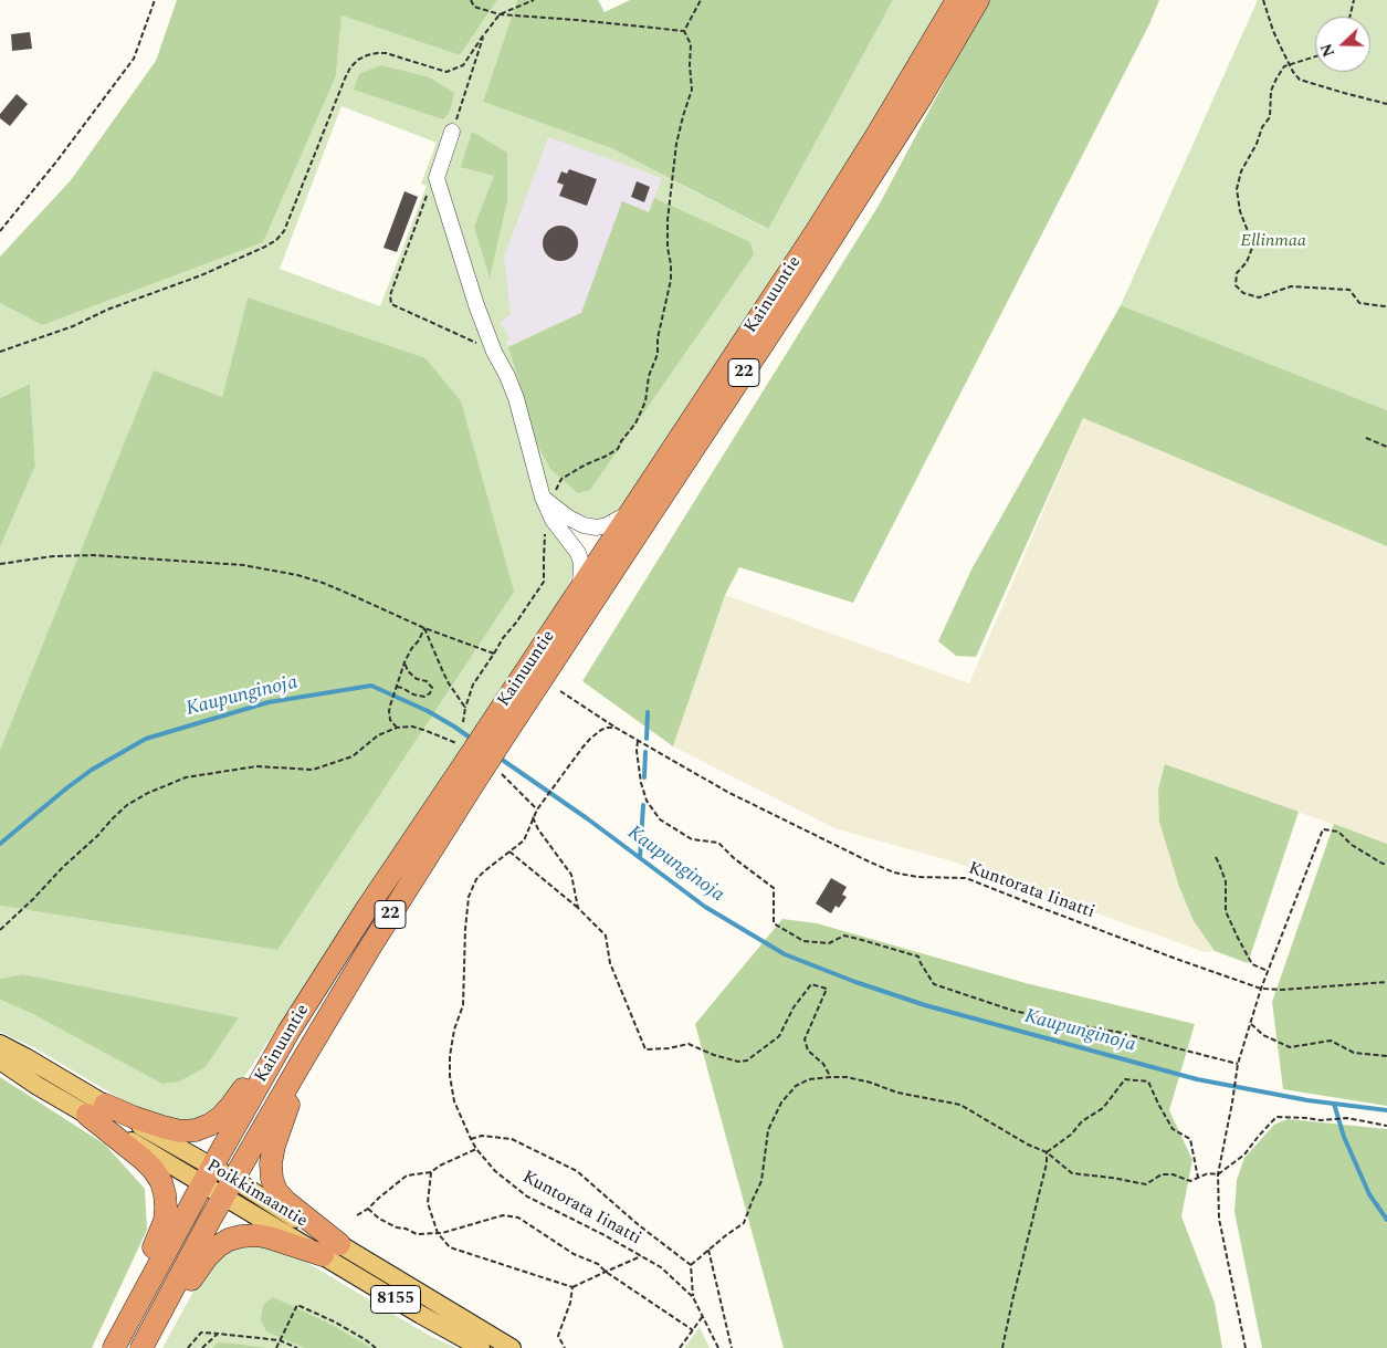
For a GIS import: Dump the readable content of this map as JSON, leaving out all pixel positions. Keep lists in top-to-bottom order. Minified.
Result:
{"streets":{"highway":["Kainuuntie","22"],"main road":["Poikkimaantie","8155"],"path":["Kuntorata Iinatti"]},"crossings":[["Kainuuntie","Poikkimaantie"]],"water":["Kaupunginoja"],"parks":["Ellinmaa"],"north":"left"}
